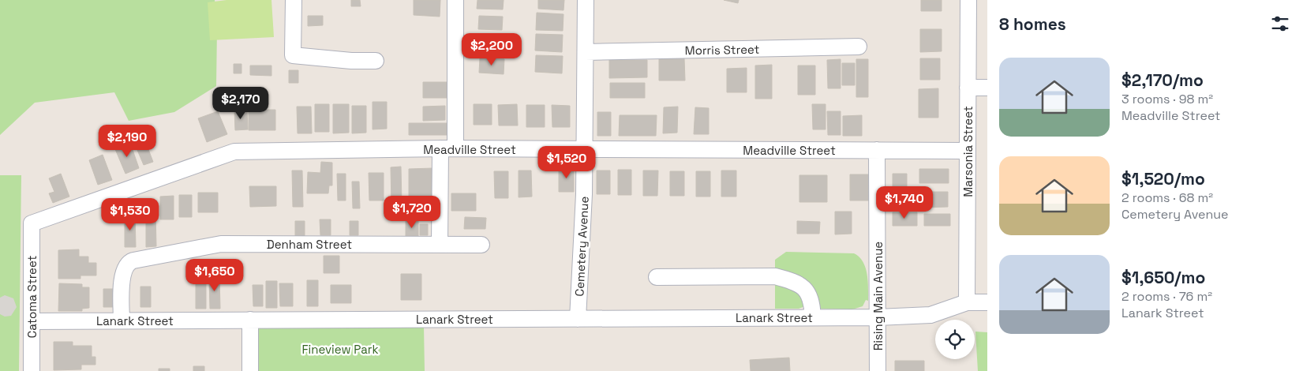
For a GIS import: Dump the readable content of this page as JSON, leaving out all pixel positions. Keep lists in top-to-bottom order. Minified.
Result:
{"streets":{"street":["Morris Street","Meadville Street","Marsonia Street","Denham Street","Cemetery Avenue","Rising Main Avenue","Catoma Street","Lanark Street"]},"crossings":[["Morris Street","Cemetery Avenue"],["Meadville Street","Marsonia Street"],["Meadville Street","Cemetery Avenue"],["Meadville Street","Rising Main Avenue"],["Meadville Street","Catoma Street"],["Marsonia Street","Lanark Street"],["Denham Street","Lanark Street"],["Cemetery Avenue","Lanark Street"],["Rising Main Avenue","Lanark Street"],["Catoma Street","Lanark Street"]],"parks":["Fineview Park"],"page":{"heading":"8 homes","price":["$2,200","$2,170","$2,190","$1,520","$1,740","$1,720","$1,530","$1,650"],"list":[{"name":"$2,170/mo","note":"3 rooms · 98 m² · Meadville Street"},{"name":"$1,520/mo","note":"2 rooms · 68 m² · Cemetery Avenue"},{"name":"$1,650/mo","note":"2 rooms · 76 m² · Lanark Street"}]}}
